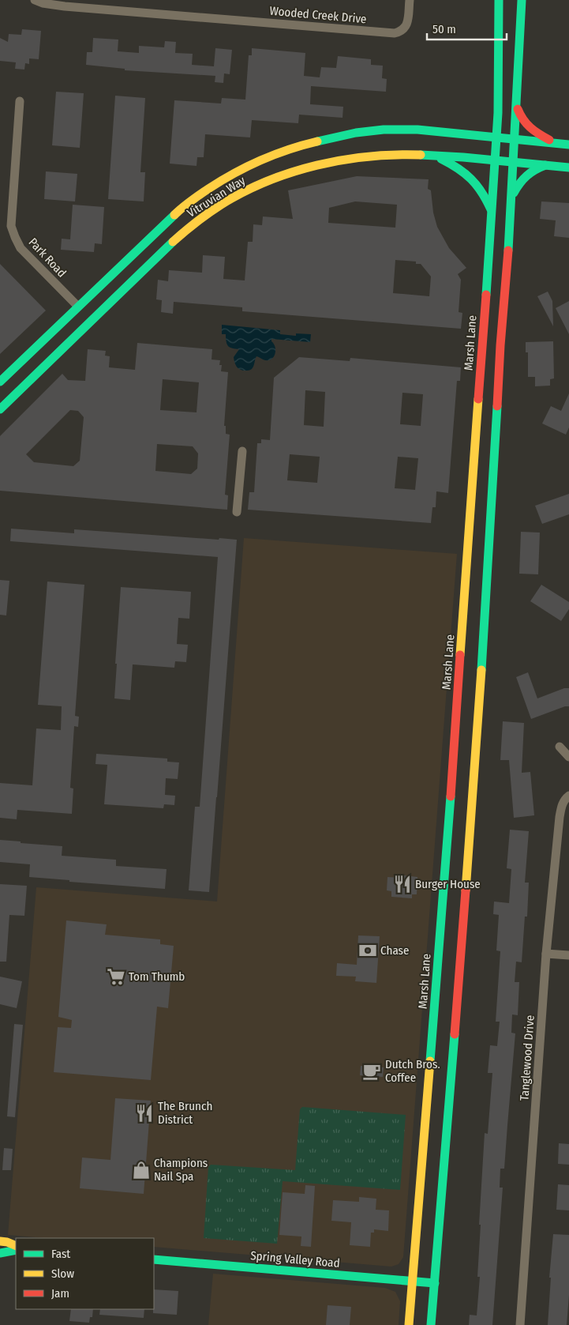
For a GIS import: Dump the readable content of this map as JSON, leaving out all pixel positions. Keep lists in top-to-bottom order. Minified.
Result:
{"streets":{"main road":["Vitruvian Way","Marsh Lane","Spring Valley Road"],"street":["Wooded Creek Drive","Park Road","Tanglewood Drive"]},"crossings":[["Vitruvian Way","Park Road"],["Vitruvian Way","Marsh Lane"],["Marsh Lane","Spring Valley Road"]],"places":{"restaurant":["Burger House","The Brunch District"],"bank":["Chase"],"supermarket":["Tom Thumb"],"cafe":["Dutch Bros. Coffee"],"shop":["Champions Nail Spa"]},"legend":["Fast","Slow","Jam"],"scale_bar":"50 m"}
